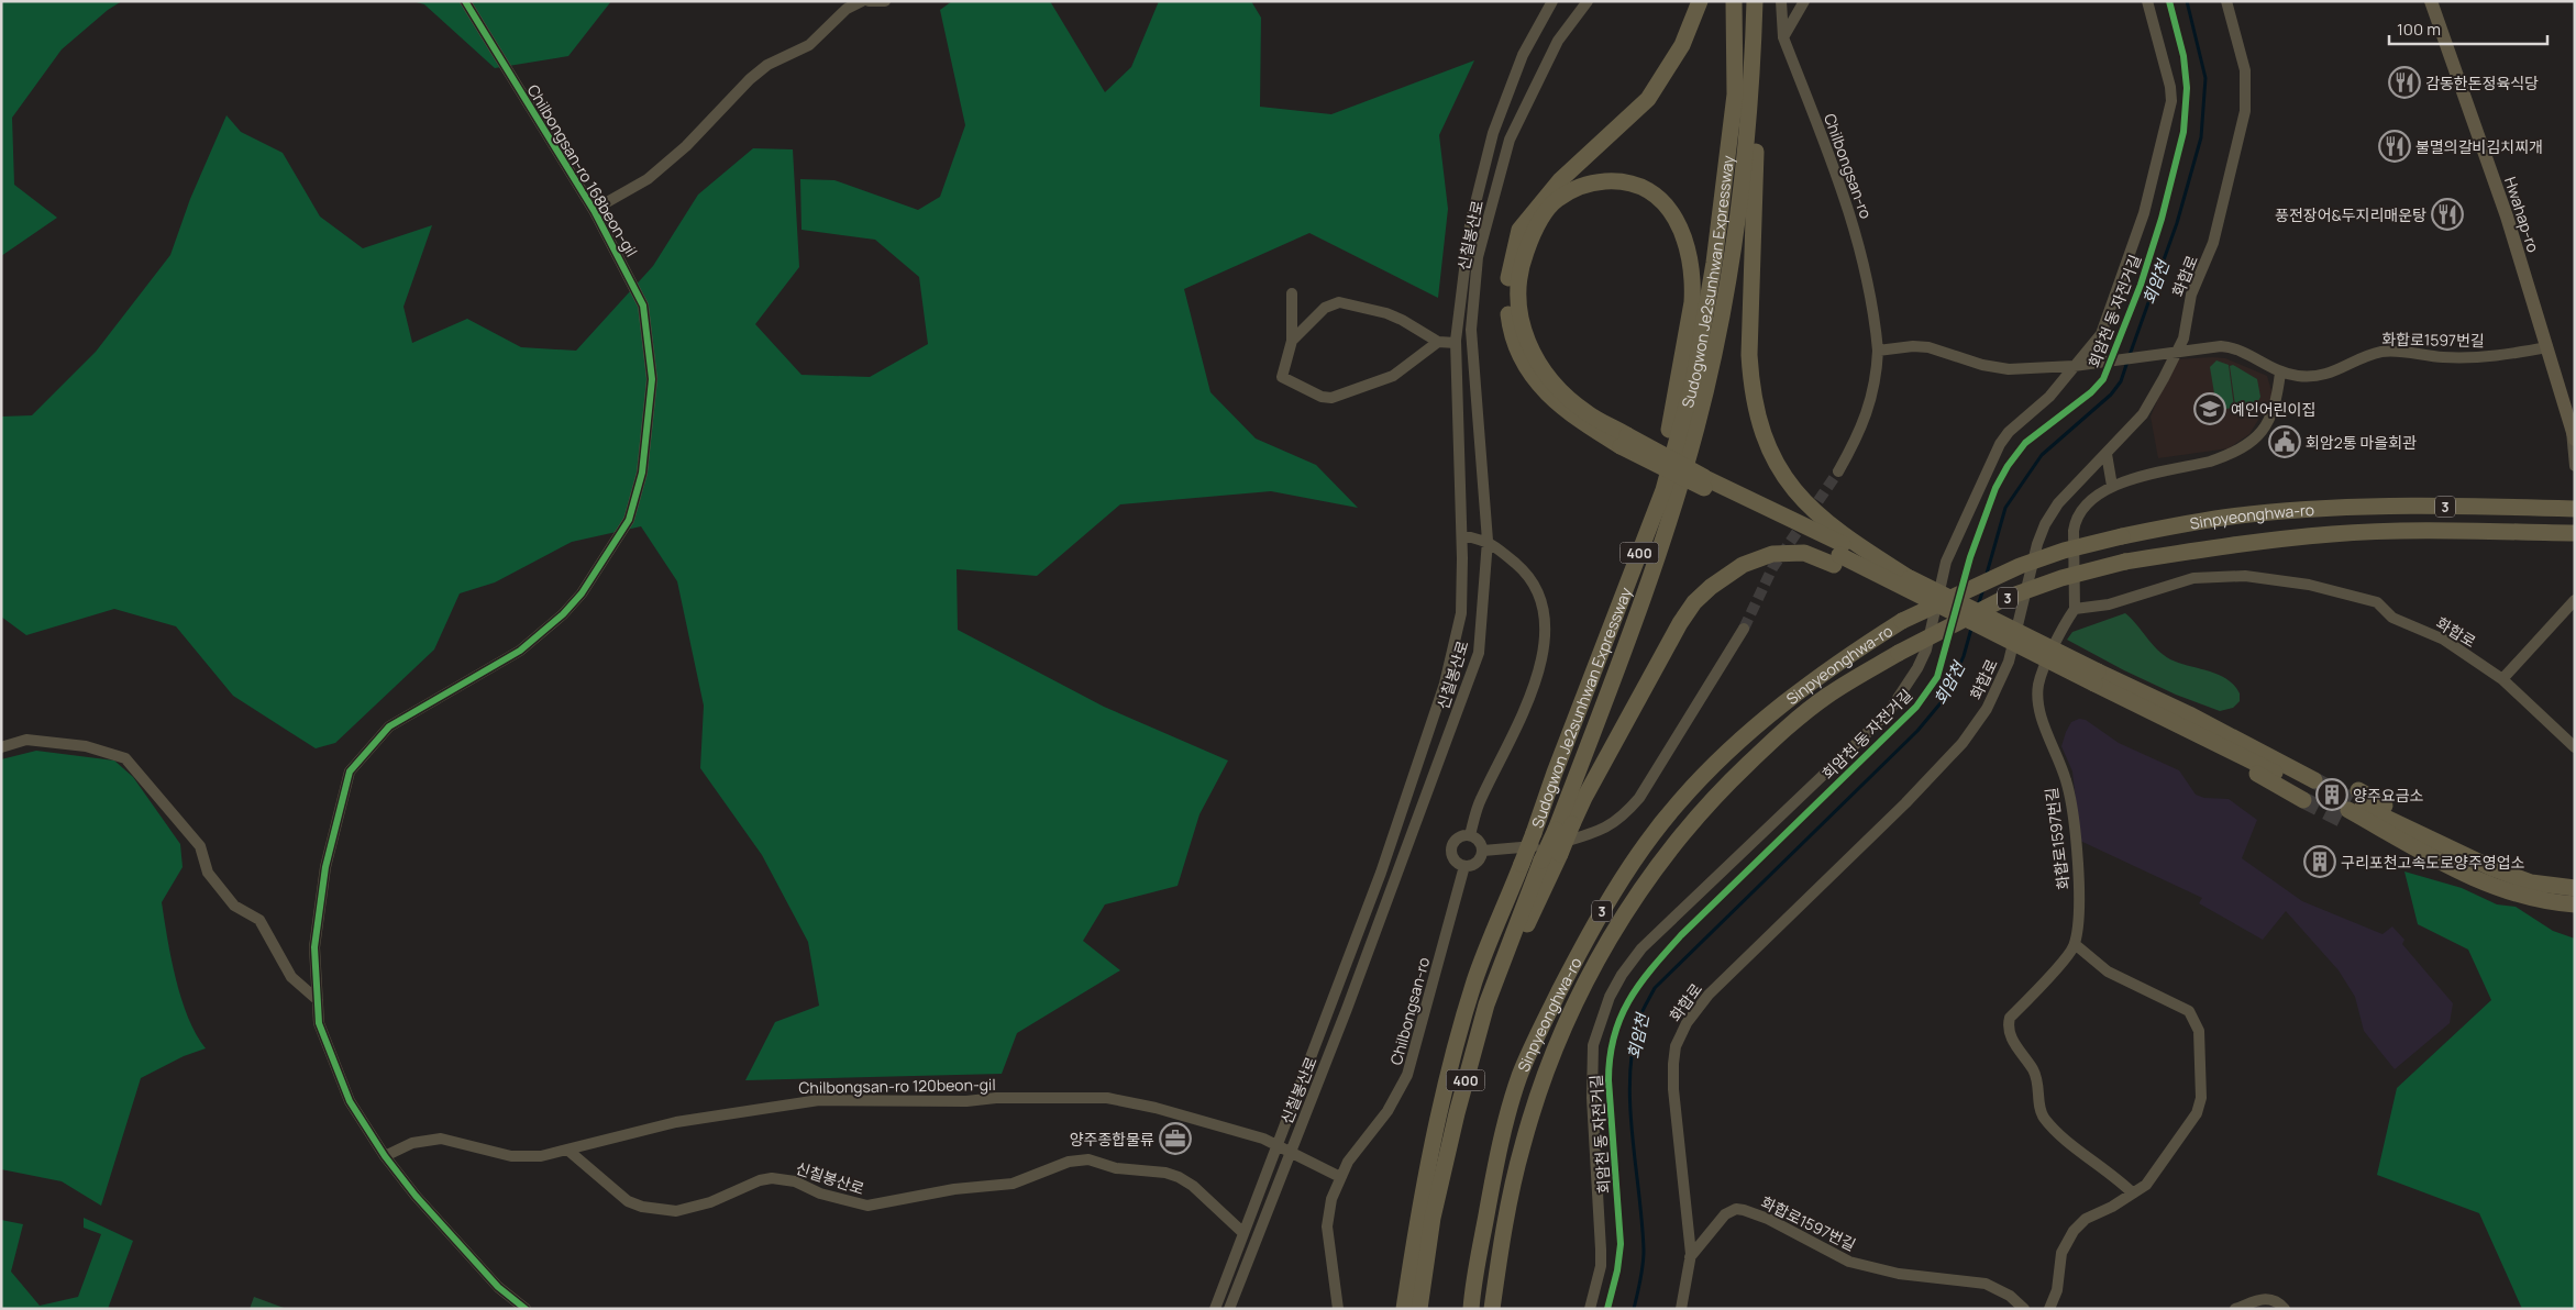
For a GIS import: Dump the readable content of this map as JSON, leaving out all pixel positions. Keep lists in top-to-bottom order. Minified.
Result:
{"streets":{"highway":["Sudogwon Je2sunhwan Expressway","3","Sinpyeonghwa-ro","400"],"main road":["Hwahap-ro"],"street":["Chilbongsan-ro","Chilbongsan-ro 168beon-gil","신칠봉산로","화합로","화합로1597번길","Chilbongsan-ro 120beon-gil"],"cycle path":["회암천 동 자전거길"]},"crossings":[["Chilbongsan-ro","Chilbongsan-ro 120beon-gil"],["Chilbongsan-ro 168beon-gil","Chilbongsan-ro 120beon-gil"],["Hwahap-ro","화합로1597번길"],["신칠봉산로","Chilbongsan-ro 120beon-gil"],["화합로","화합로1597번길"]],"water":["회암천"],"places":{"restaurant":["감동한돈정육식당","불멸의갈비김치찌개","풍전장어&두지리매운탕"],"school or university":["예인어린이집"],"public building":["회암2통 마을회관"],"building":["양주요금소","구리포천고속도로양주영업소"],"office":["양주종합물류"]},"scale_bar":"100 m"}
